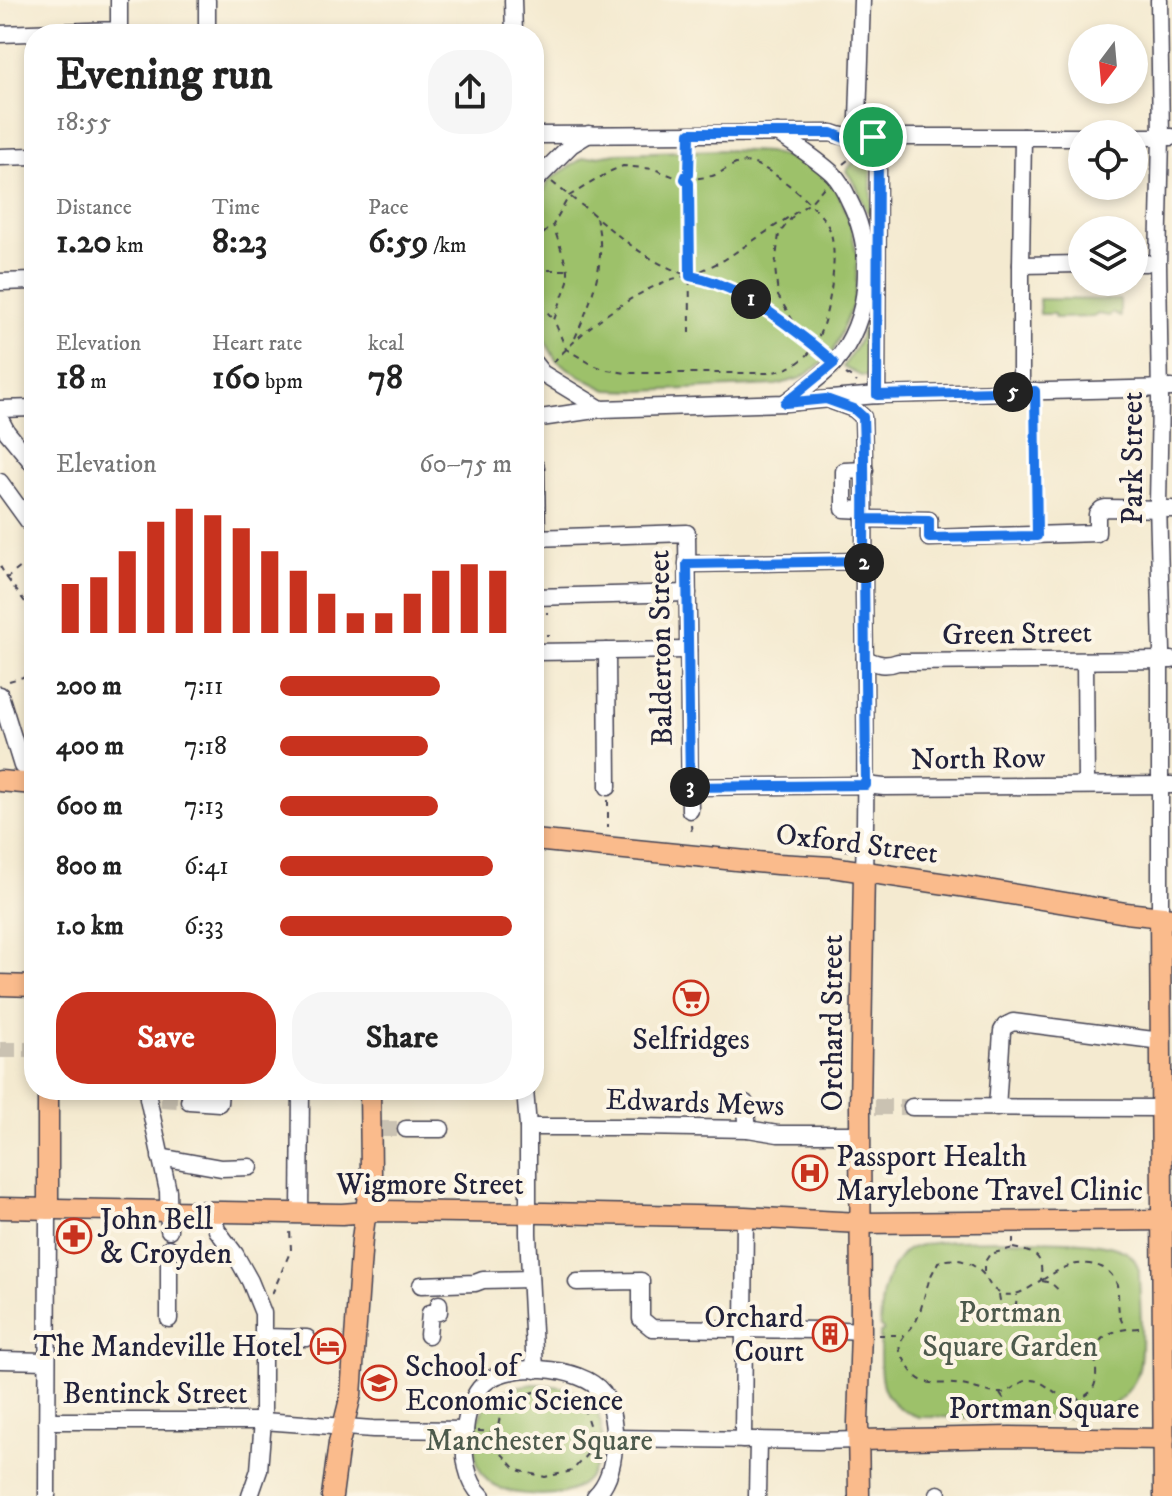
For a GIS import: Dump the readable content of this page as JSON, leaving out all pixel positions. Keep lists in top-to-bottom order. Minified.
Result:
{"streets":{"main road":["Oxford Street","Orchard Street","Wigmore Street","Portman Square"],"street":["Park Street","Green Street","Balderton Street","North Row","Edwards Mews","Bentinck Street"]},"crossings":[["Park Street","Green Street"],["Park Street","North Row"],["Park Street","Oxford Street"],["Park Street","Portman Square"],["Balderton Street","North Row"],["Oxford Street","Orchard Street"],["Oxford Street","Portman Square"],["Orchard Street","Edwards Mews"],["Orchard Street","Wigmore Street"]],"parks":["Portman Square Garden","Manchester Square"],"places":{"supermarket":["Selfridges"],"hospital":["Passport Health Marylebone Travel Clinic"],"pharmacy":["John Bell & Croyden"],"building":["Orchard Court"],"hotel":["The Mandeville Hotel"],"school or university":["School of Economic Science"]},"north":"bottom","page":{"heading":["Evening run","18:55"],"stats":[["Distance","1.20 km"],["Time","8:23"],["Pace","6:59 /km"],["Elevation","18 m"],["Heart rate","160 bpm"],["kcal","78"]],"pins":["1","5","2","3"],"chart":["Elevation","60–75 m"],"list":[{"name":"200 m","note":"7:11"},{"name":"400 m","note":"7:18"},{"name":"600 m","note":"7:13"},{"name":"800 m","note":"6:41"},{"name":"1.0 km","note":"6:33"}],"buttons":["Save","Share"]}}
